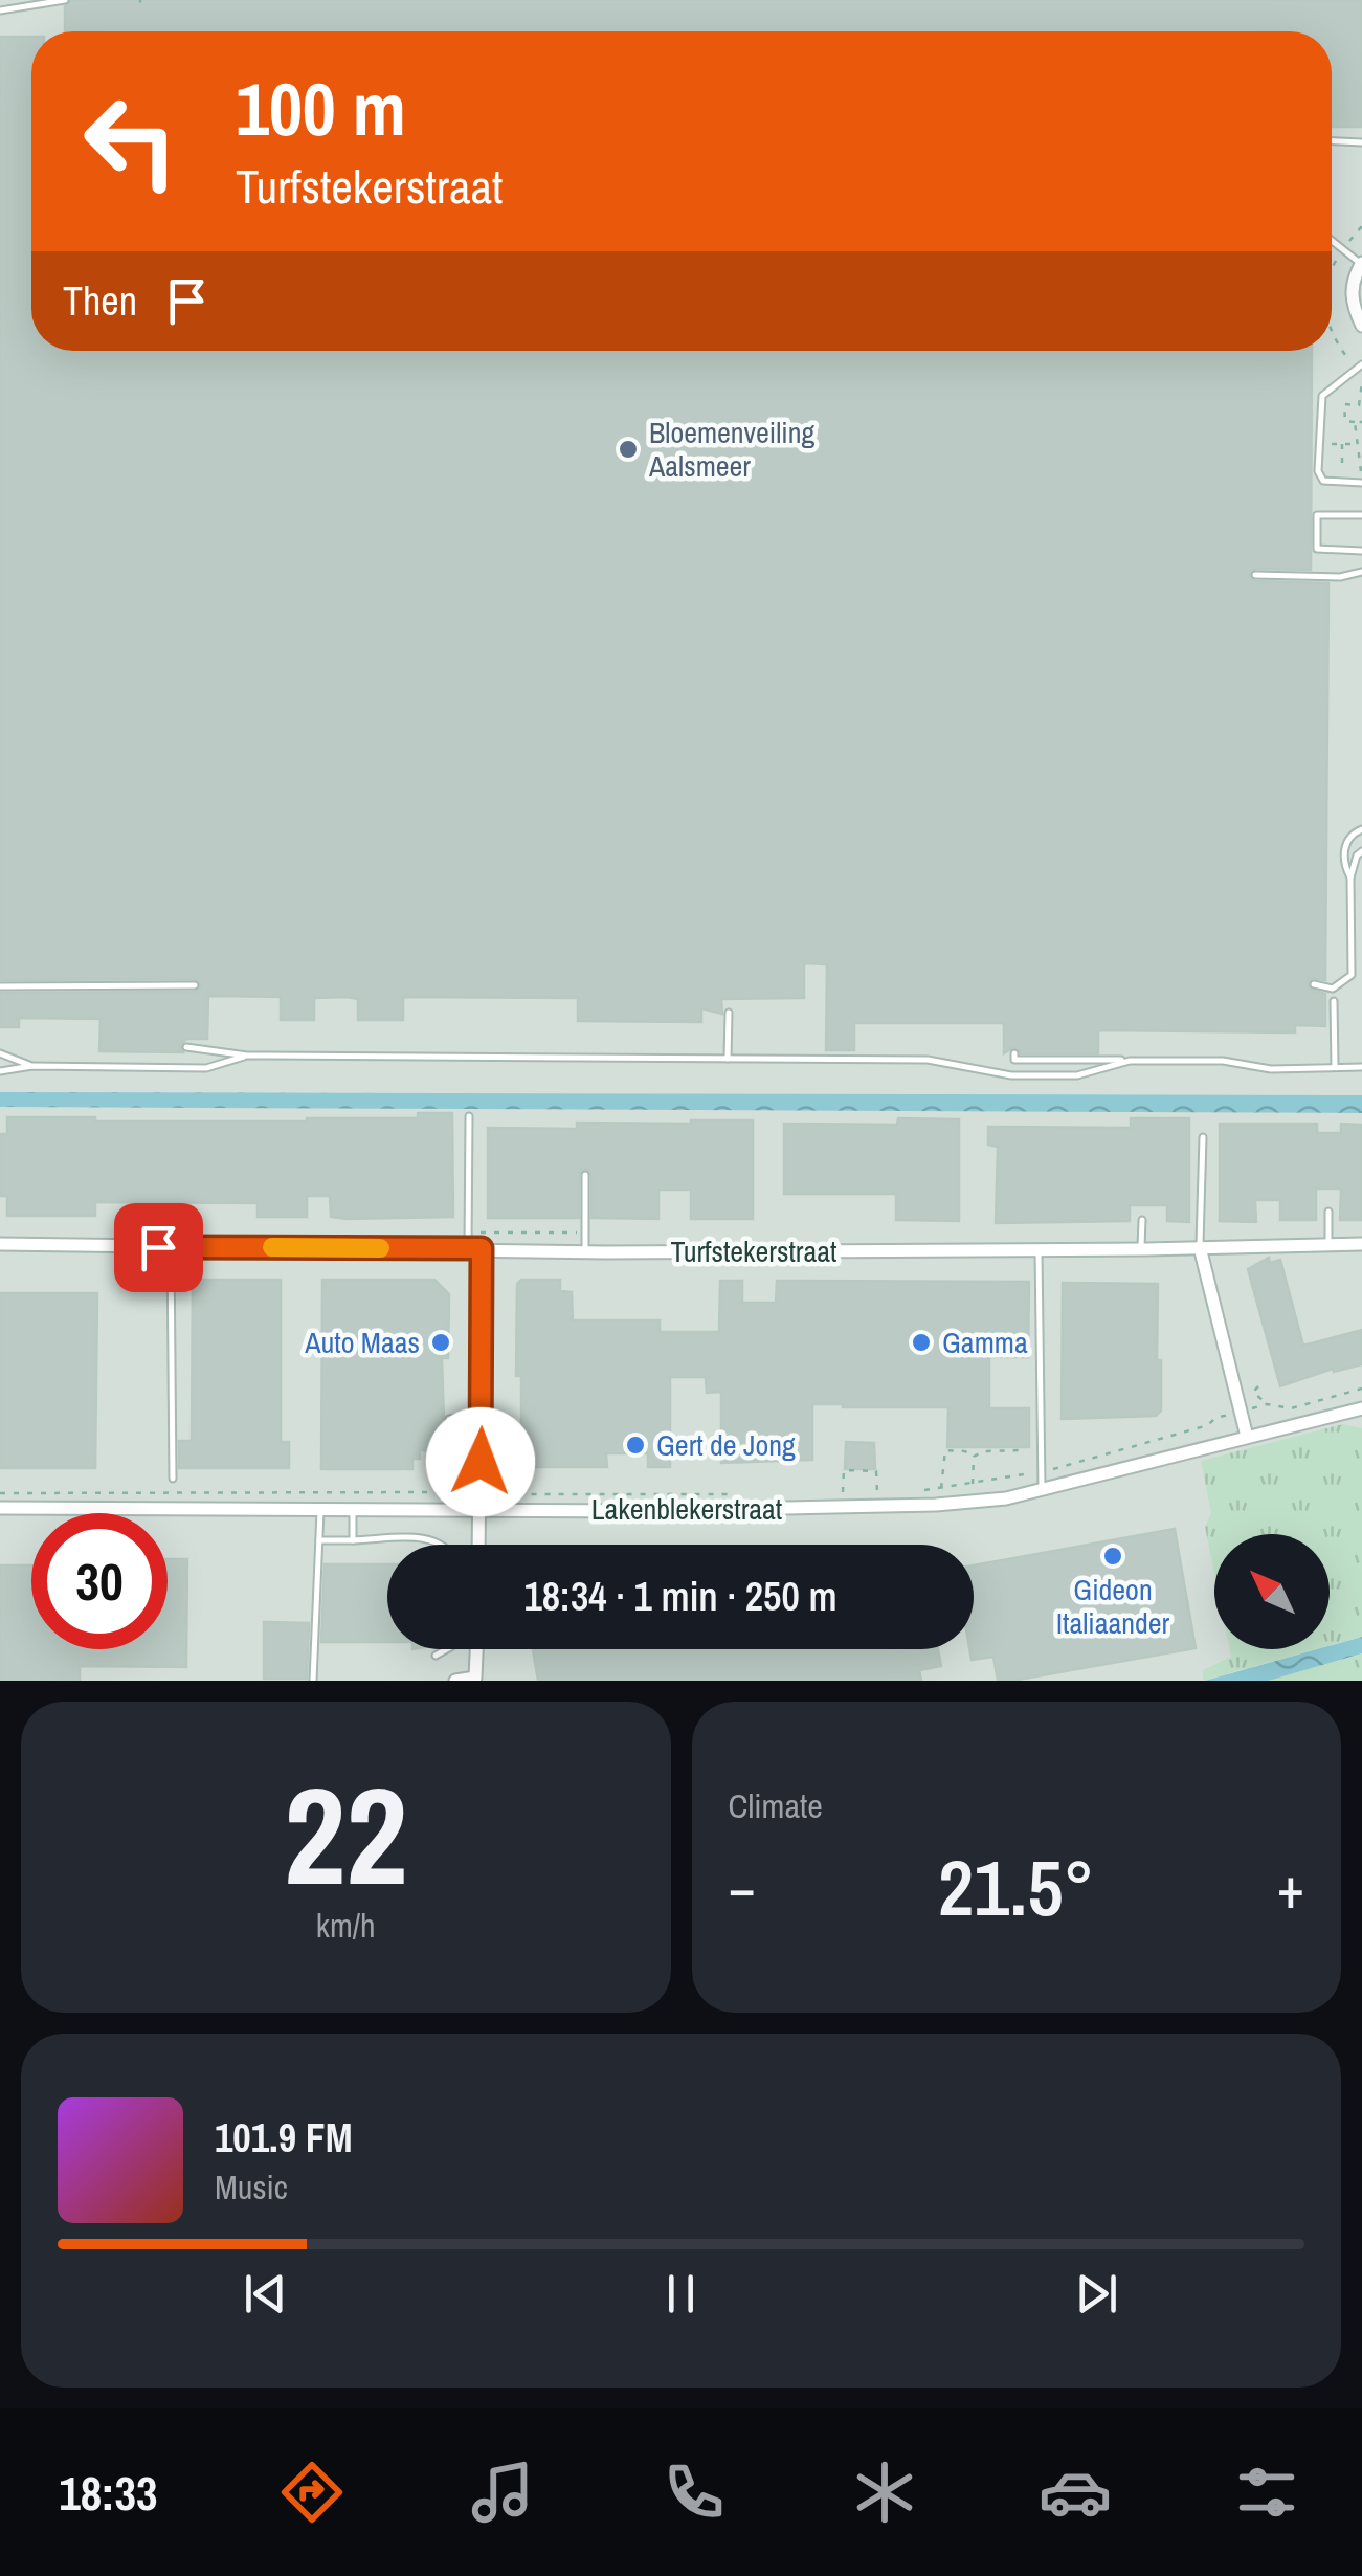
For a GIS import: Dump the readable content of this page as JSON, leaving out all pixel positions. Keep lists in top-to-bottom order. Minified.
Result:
{"streets":{"street":["Turfstekerstraat","Lakenblekerstraat"]},"places":["Bloemenveiling Aalsmeer","Auto Maas","Gamma","Gert de Jong","Gideon Italiaander"],"north":"top left","page":{"turn":["100 m","Turfstekerstraat"],"then":"Then","limit":"30","trip":"18:34 · 1 min · 250 m","tile":[["22","km/h"],"Climate"],"heat":["−","21.5°","+"],"song":["101.9 FM","Music"],"tabs":"18:33"}}
